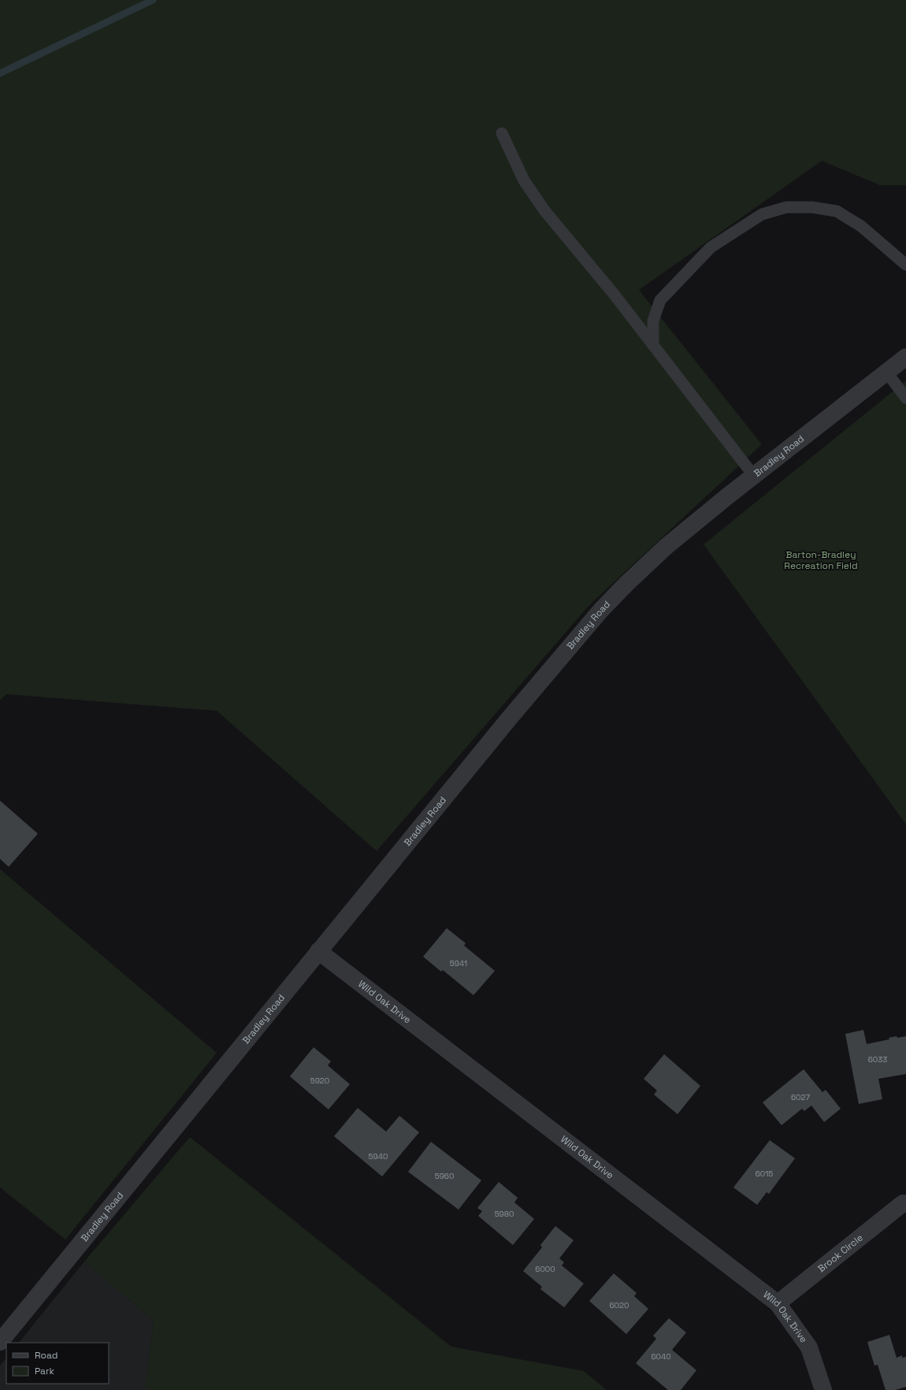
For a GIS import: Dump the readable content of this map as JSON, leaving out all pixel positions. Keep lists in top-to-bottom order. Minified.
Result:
{"streets":{"street":["Bradley Road","Wild Oak Drive","Brook Circle"]},"crossings":[["Bradley Road","Wild Oak Drive"],["Wild Oak Drive","Brook Circle"]],"parks":["Barton-Bradley Recreation Field"],"house_numbers":["5941","6033","5920","6027","5940","6015","5960","5980","6000","6020","6040"],"legend":["Road","Park"]}
